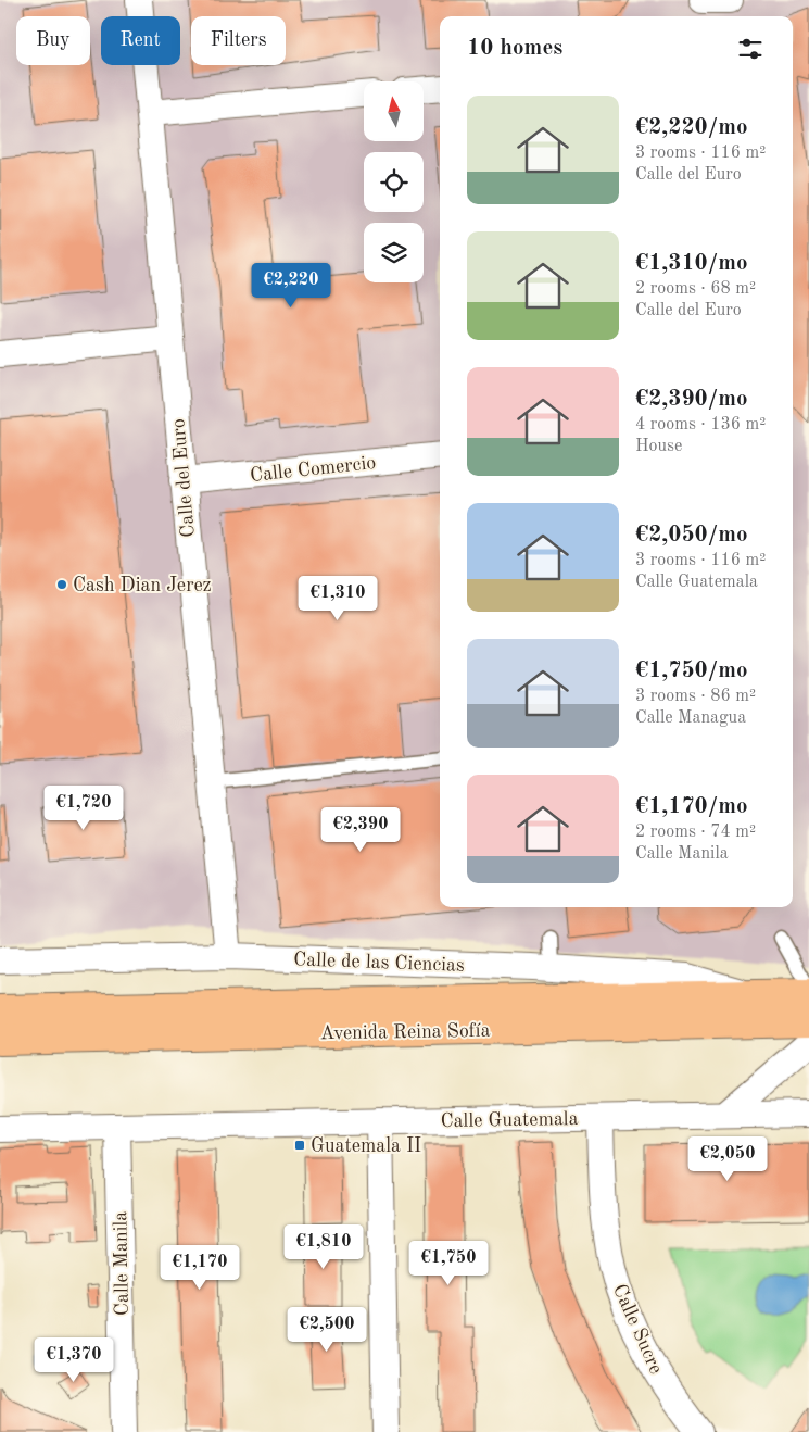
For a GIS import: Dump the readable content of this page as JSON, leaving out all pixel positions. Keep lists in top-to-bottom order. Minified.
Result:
{"streets":{"main road":["Avenida Reina Sofía"],"street":["Calle Comercio","Calle del Euro","Calle de las Ciencias","Calle Guatemala","Calle Manila","Calle Sucre"]},"crossings":[["Calle Comercio","Calle del Euro"],["Calle del Euro","Calle de las Ciencias"],["Calle de las Ciencias","Avenida Reina Sofía"],["Calle Guatemala","Calle Manila"],["Calle Guatemala","Calle Sucre"]],"places":{"other":["Cash Dian Jerez"],"transit":["Guatemala II"]},"north":"top","page":{"chip":["Buy","Rent","Filters"],"heading":"10 homes","list":[{"name":"€2,220/mo","note":"3 rooms · 116 m² · Calle del Euro"},{"name":"€1,310/mo","note":"2 rooms · 68 m² · Calle del Euro"},{"name":"€2,390/mo","note":"4 rooms · 136 m² · House"},{"name":"€2,050/mo","note":"3 rooms · 116 m² · Calle Guatemala"},{"name":"€1,750/mo","note":"3 rooms · 86 m² · Calle Managua"},{"name":"€1,170/mo","note":"2 rooms · 74 m² · Calle Manila"}],"price":["€2,220","€1,310","€1,720","€2,390","€2,050","€1,810","€1,750","€1,170","€2,500","€1,370"]}}
